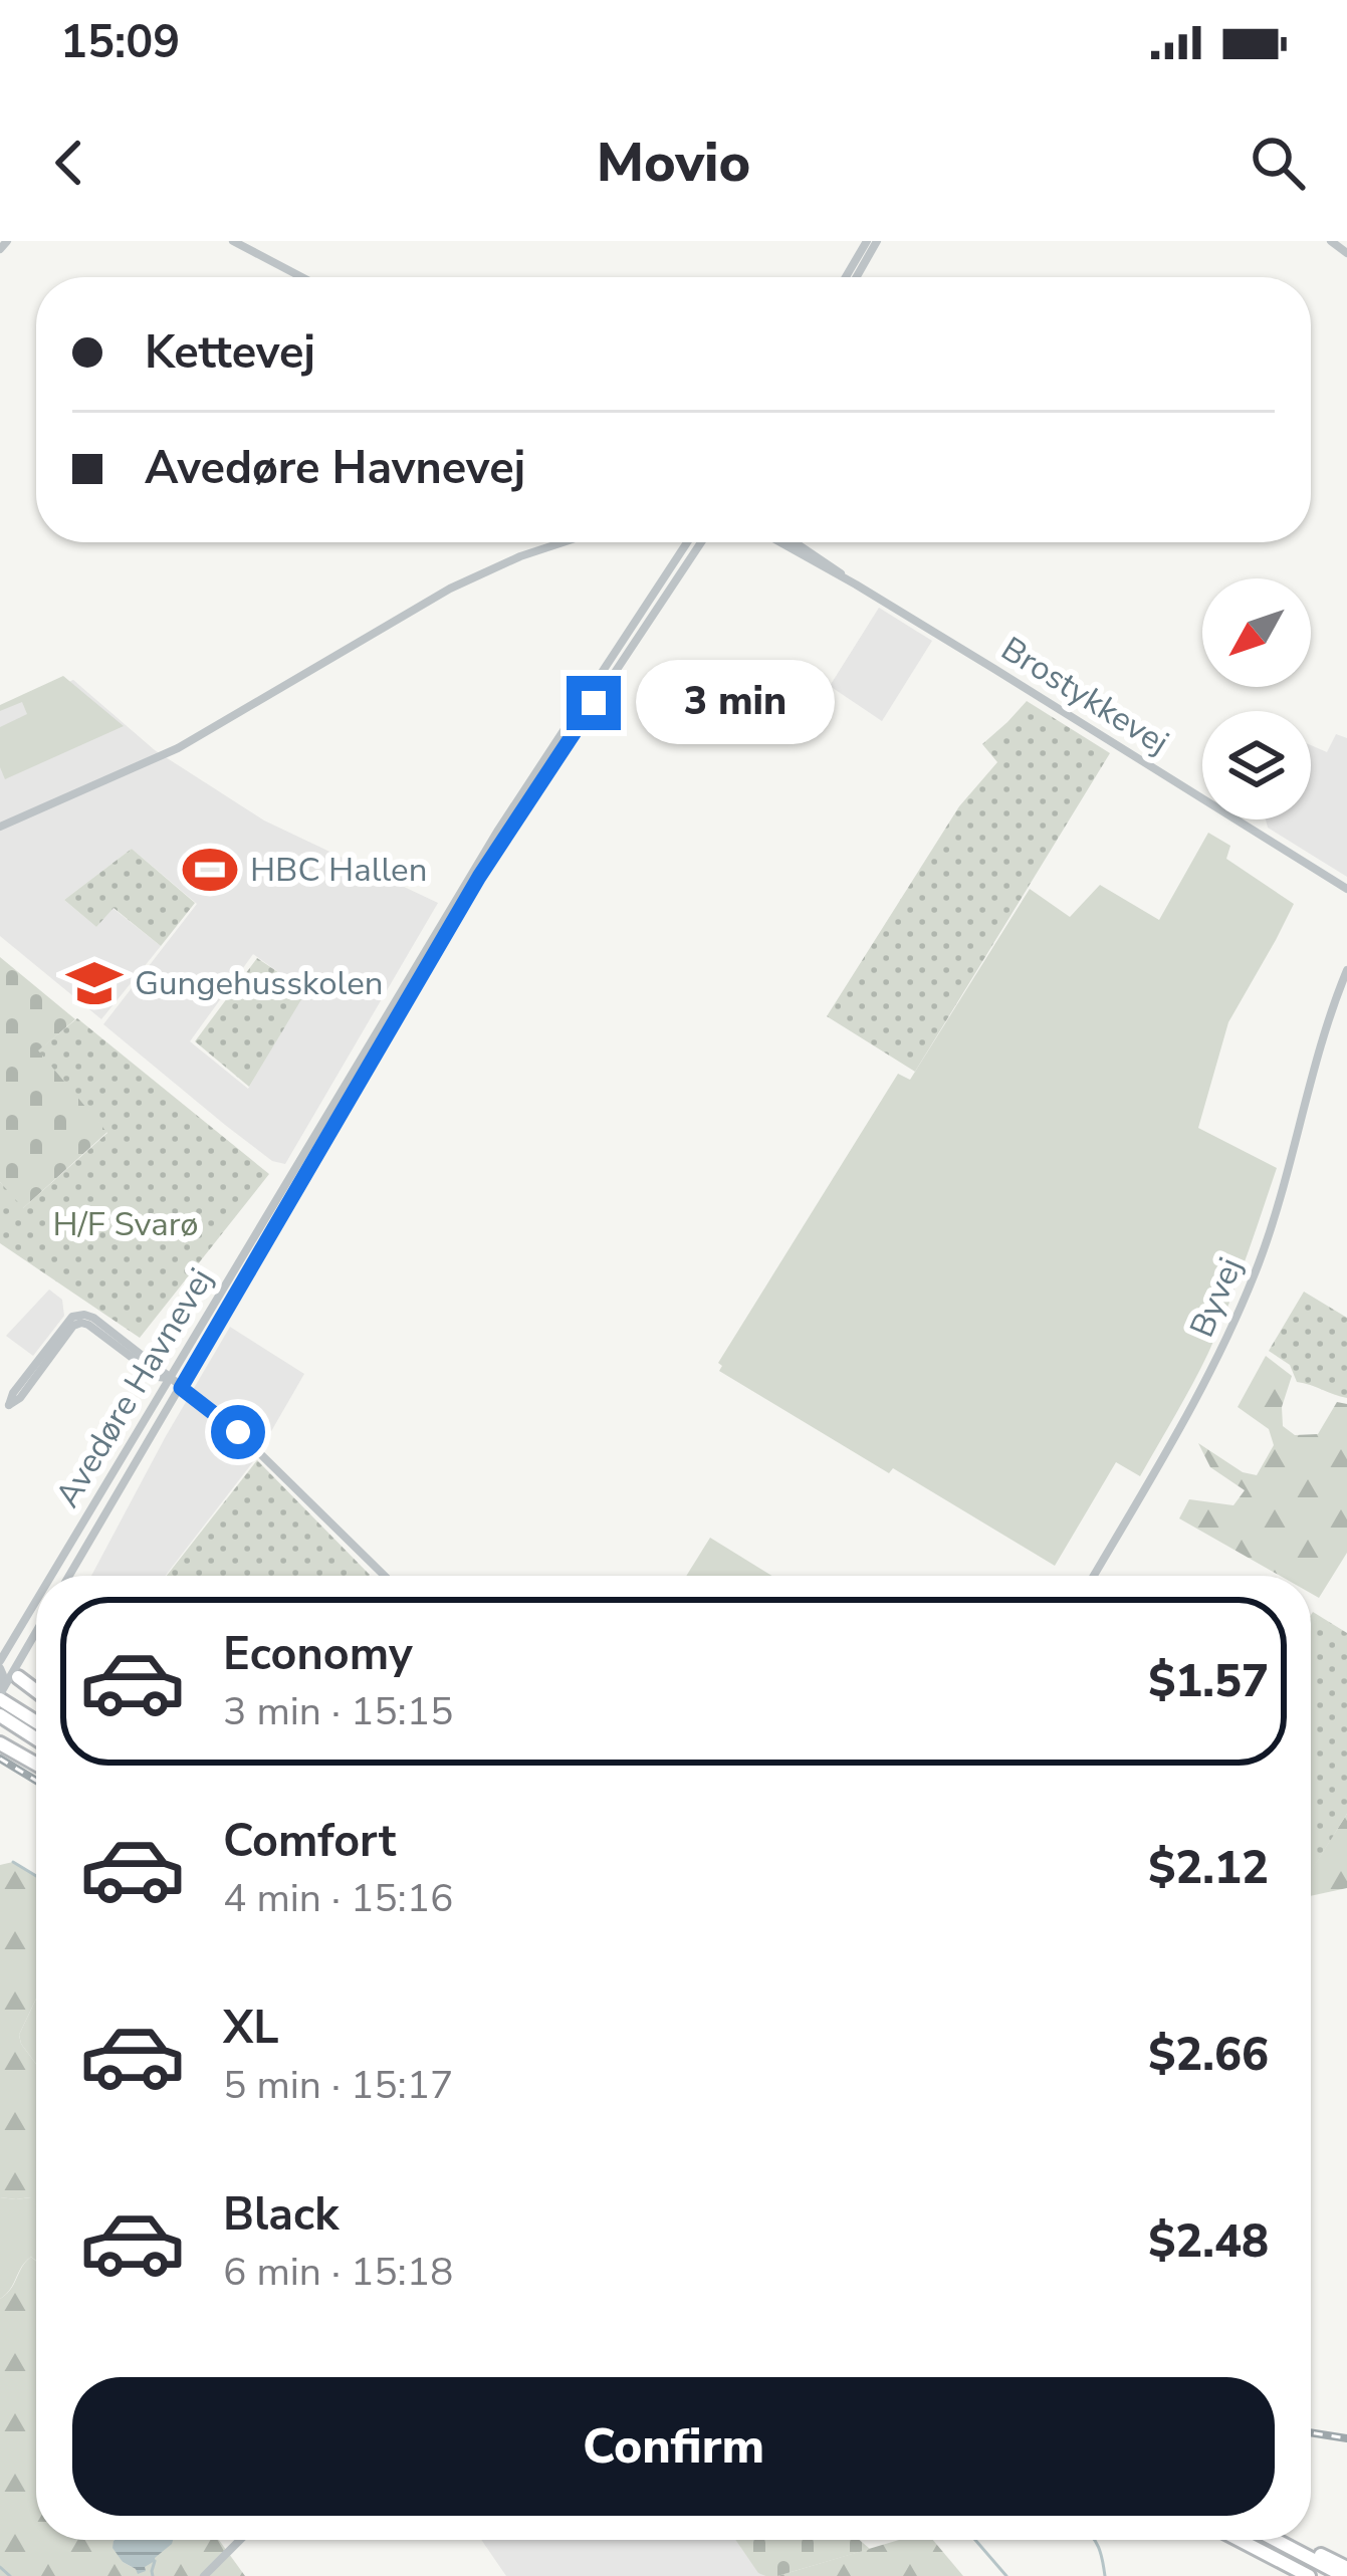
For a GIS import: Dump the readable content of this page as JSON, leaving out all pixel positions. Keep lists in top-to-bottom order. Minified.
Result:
{"streets":{"street":["Brostykkevej","Byvej","Avedøre Havnevej"]},"parks":["H/F Svarø"],"places":{"sports":["HBC Hallen"],"school or university":["Gungehusskolen"]},"north":"bottom left","page":{"status":"15:09","header":"Movio","banner":["Kettevej","Avedøre Havnevej"],"bubble":"3 min","list":[{"name":"Economy","note":"3 min · 15:15","value":"$1.57"},{"name":"Comfort","note":"4 min · 15:16","value":"$2.12"},{"name":"XL","note":"5 min · 15:17","value":"$2.66"},{"name":"Black","note":"6 min · 15:18","value":"$2.48"}],"buttons":"Confirm"}}
